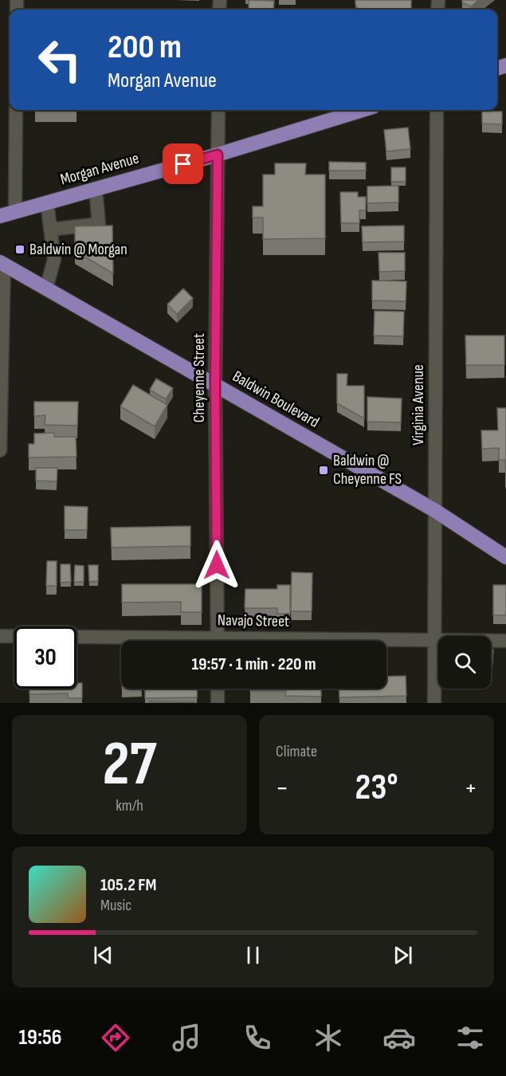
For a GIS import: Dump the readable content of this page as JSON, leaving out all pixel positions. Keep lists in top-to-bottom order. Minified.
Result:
{"streets":{"main road":["Morgan Avenue","Baldwin Boulevard"],"street":["Cheyenne Street","Virginia Avenue","Navajo Street"]},"crossings":[["Morgan Avenue","Cheyenne Street"],["Cheyenne Street","Baldwin Boulevard"],["Baldwin Boulevard","Virginia Avenue"],["Virginia Avenue","Navajo Street"]],"places":{"transit":["Baldwin @ Morgan","Baldwin @ Cheyenne FS"]},"page":{"turn":["200 m","Morgan Avenue"],"limit":"30","trip":"19:57 · 1 min · 220 m","tile":[["27","km/h"],"Climate"],"heat":["−","23°","+"],"song":["105.2 FM","Music"],"tabs":"19:56"}}
